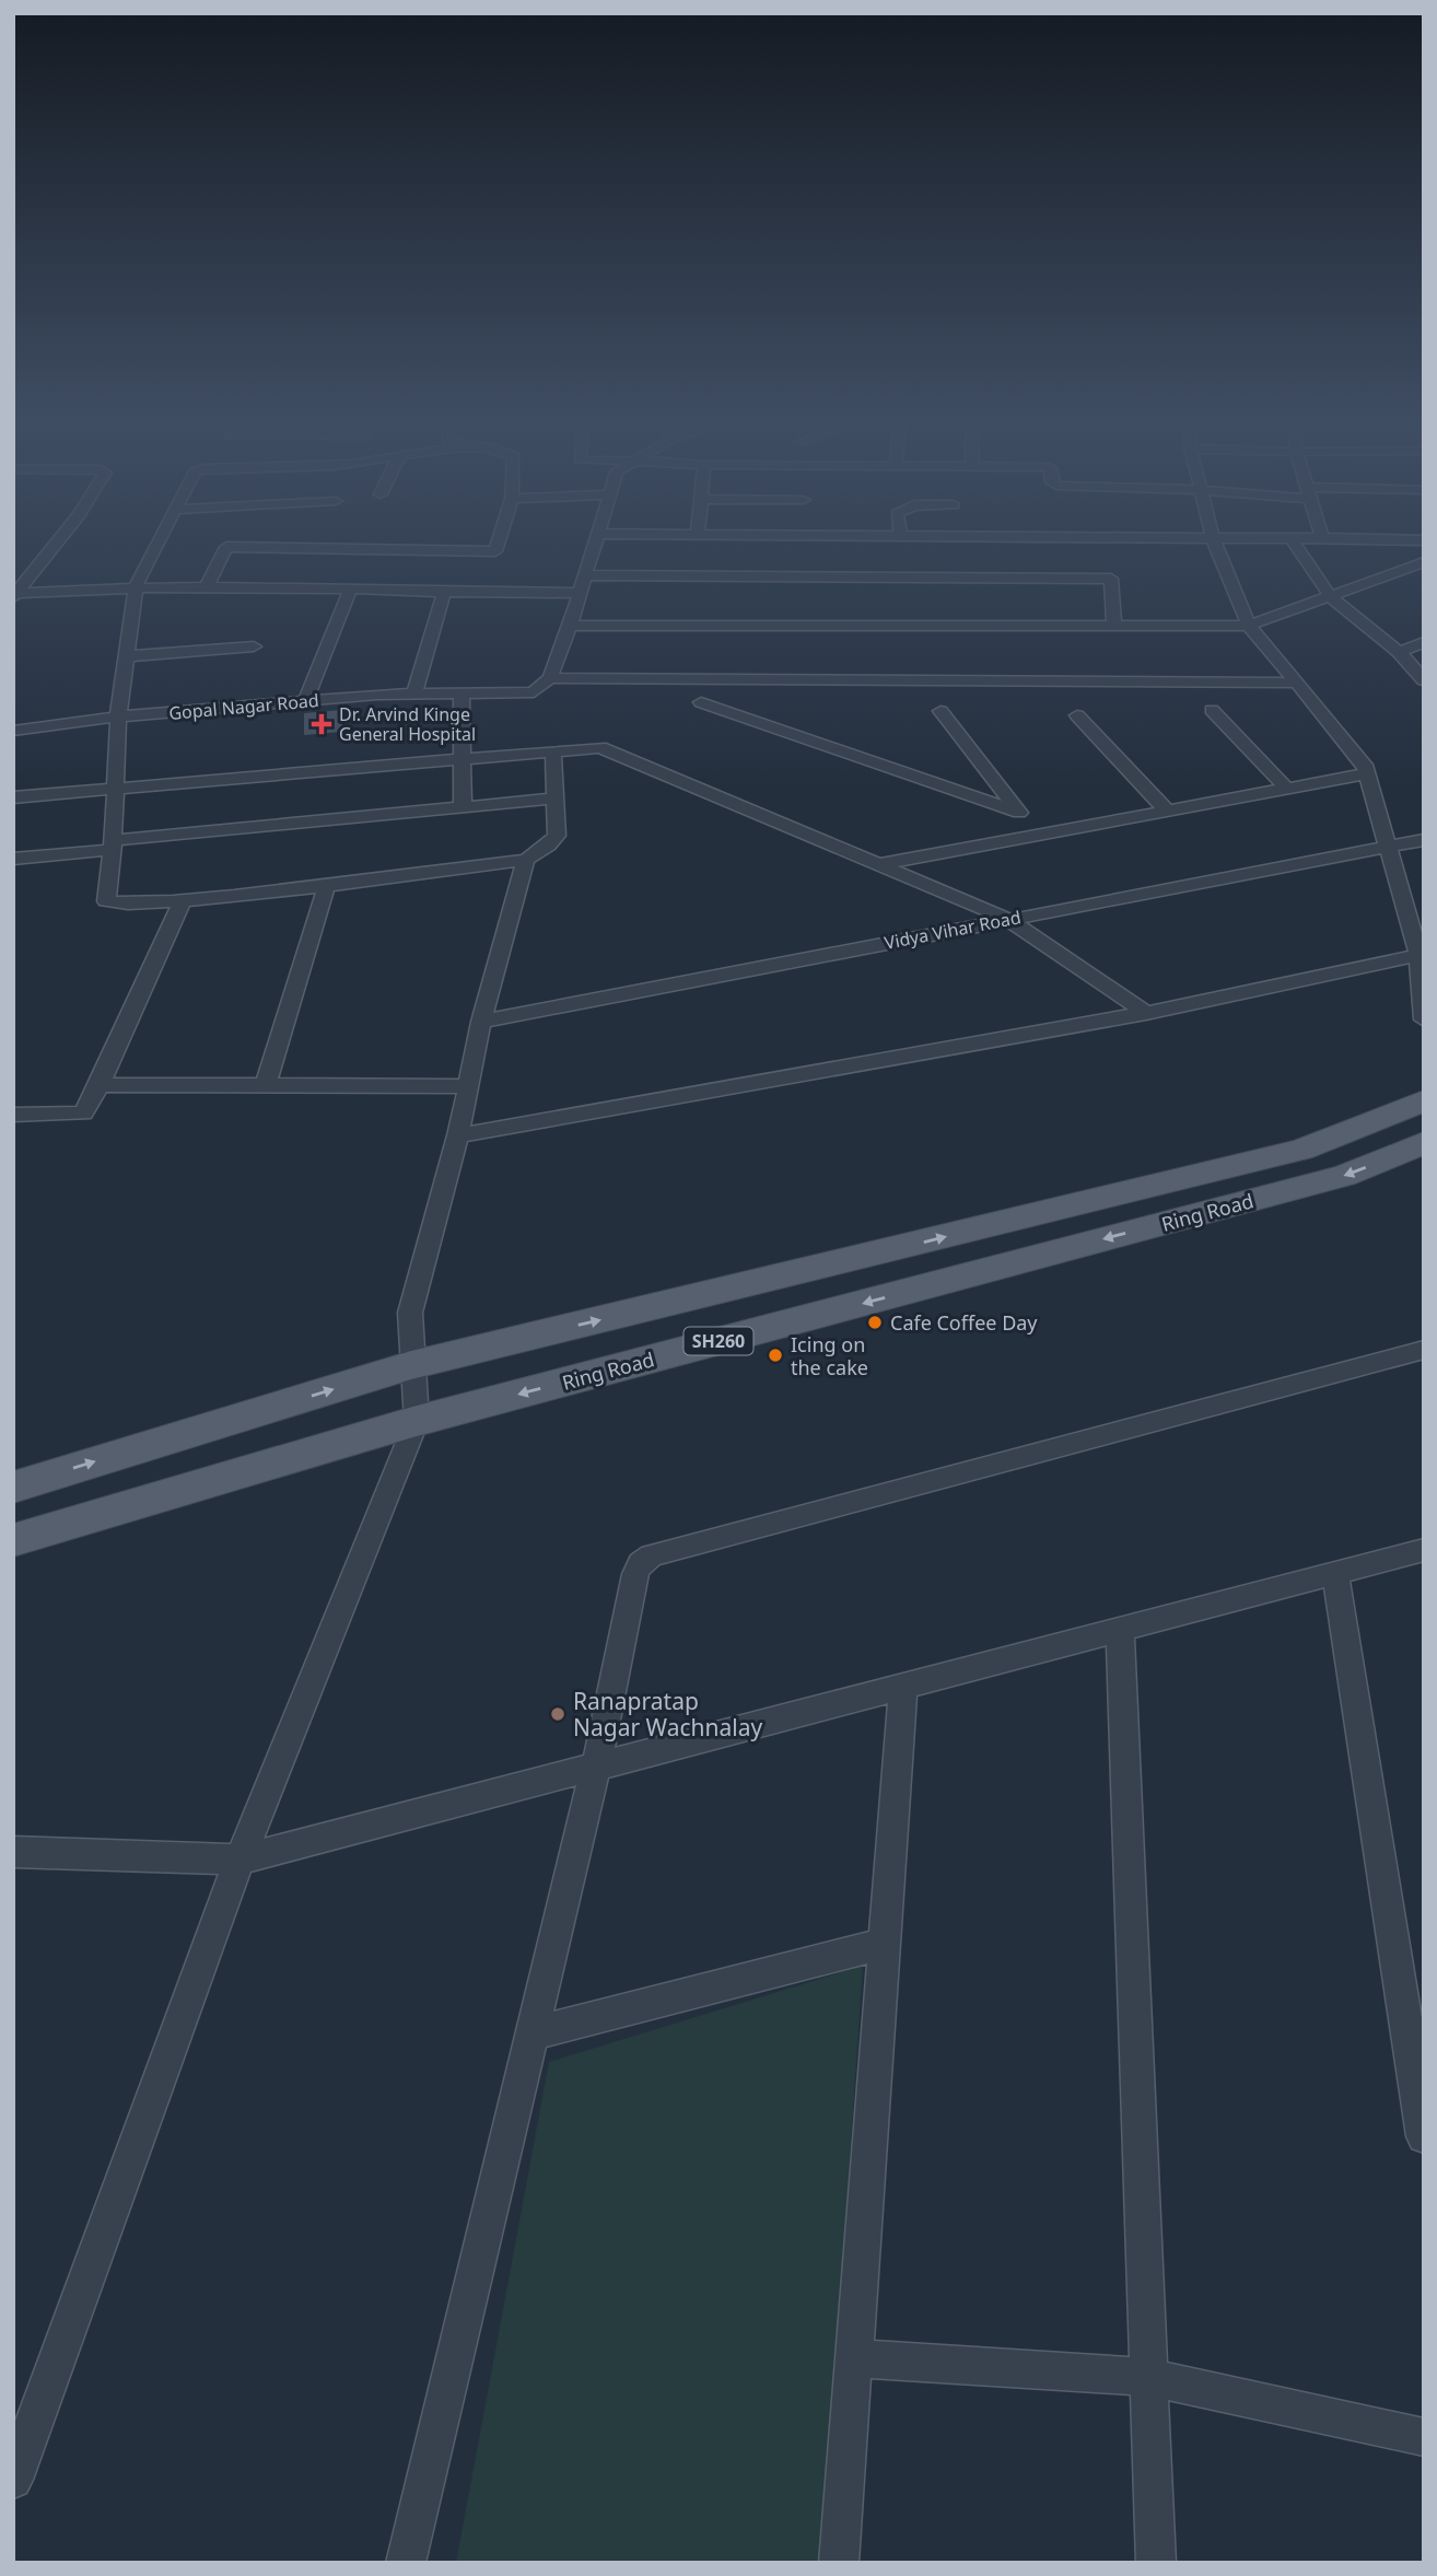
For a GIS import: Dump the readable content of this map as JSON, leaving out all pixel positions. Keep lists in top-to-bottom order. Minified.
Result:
{"streets":{"main road":["Ring Road","SH260"],"street":["Gopal Nagar Road","Vidya Vihar Road"]},"places":{"health":["Dr. Arvind Kinge General Hospital"],"other":["Cafe Coffee Day","Icing on the cake","Ranapratap Nagar Wachnalay"]}}
